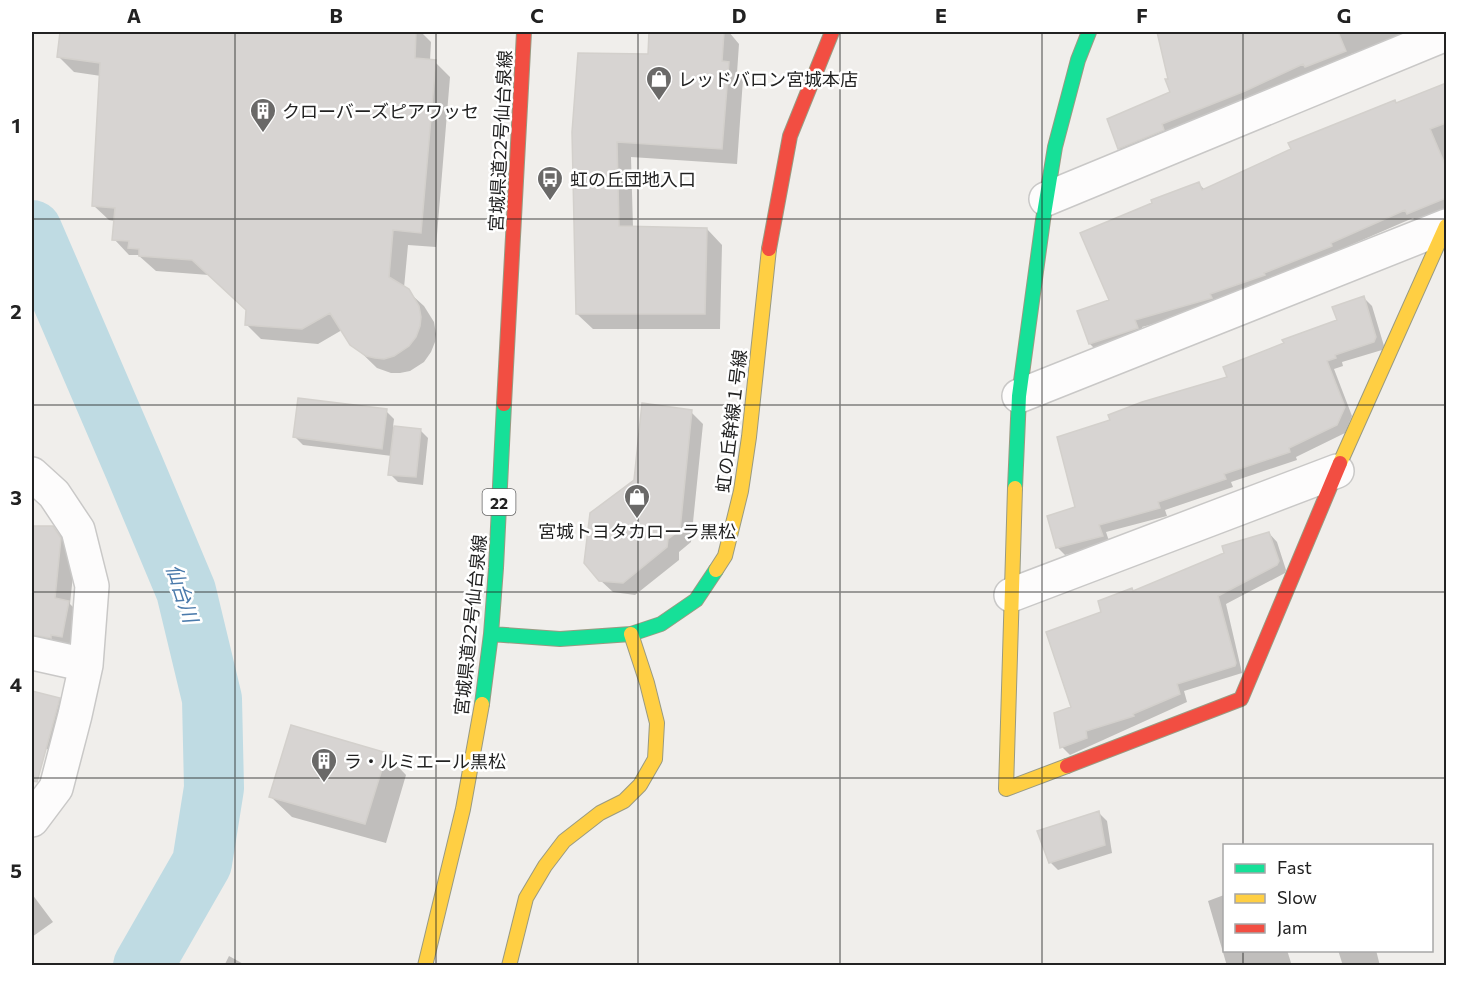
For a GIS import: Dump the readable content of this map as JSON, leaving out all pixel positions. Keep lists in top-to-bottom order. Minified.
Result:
{"streets":{"street":["宮城県道22号仙台泉線","虹の丘幹線１号線","22"]},"crossings":[["宮城県道22号仙台泉線","虹の丘幹線１号線"]],"water":["仙台川"],"places":{"shop":["レッドバロン宮城本店","宮城トヨタカローラ黒松"],"building":["クローバーズピアワッセ","ラ・ルミエール黒松"],"bus stop":["虹の丘団地入口"]},"legend":["Fast","Slow","Jam"],"grid":{"columns":["A","B","C","D","E","F","G"],"rows":["1","2","3","4","5"]}}
